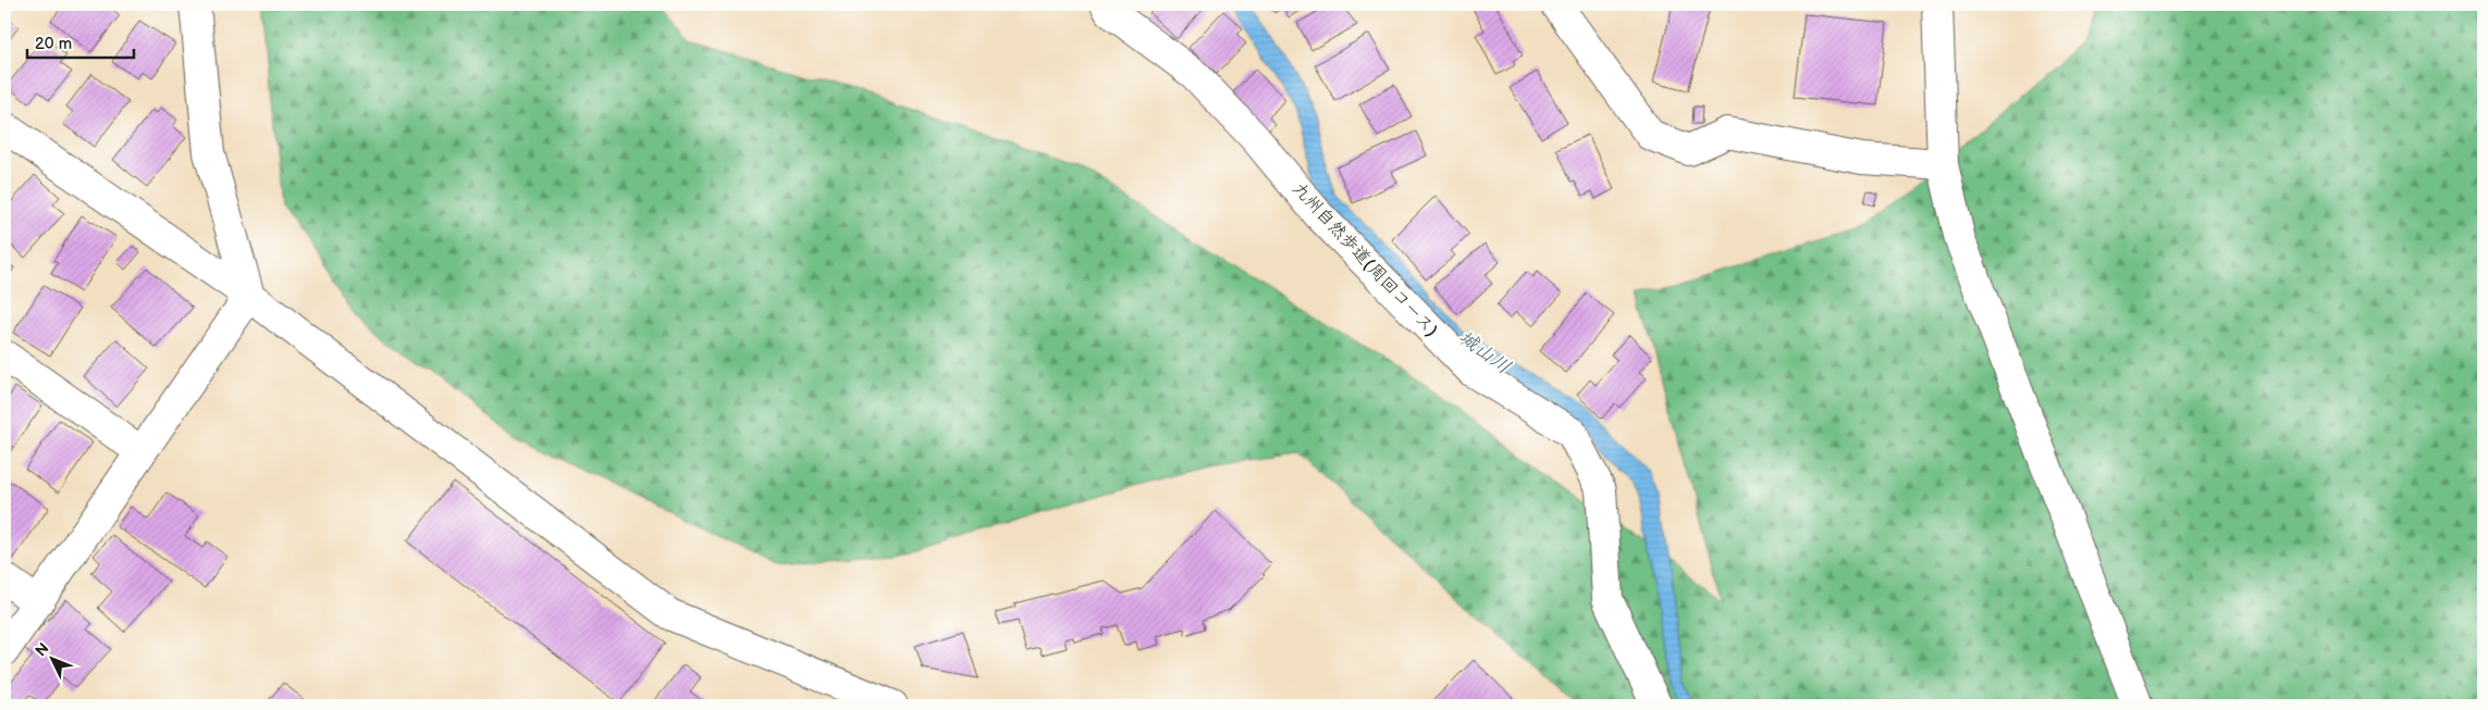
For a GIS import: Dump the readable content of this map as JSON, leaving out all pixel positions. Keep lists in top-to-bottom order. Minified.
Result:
{"streets":{"street":["九州自然歩道(周回コース)"]},"water":["城山川"],"scale_bar":"20 m","north":"top left"}
